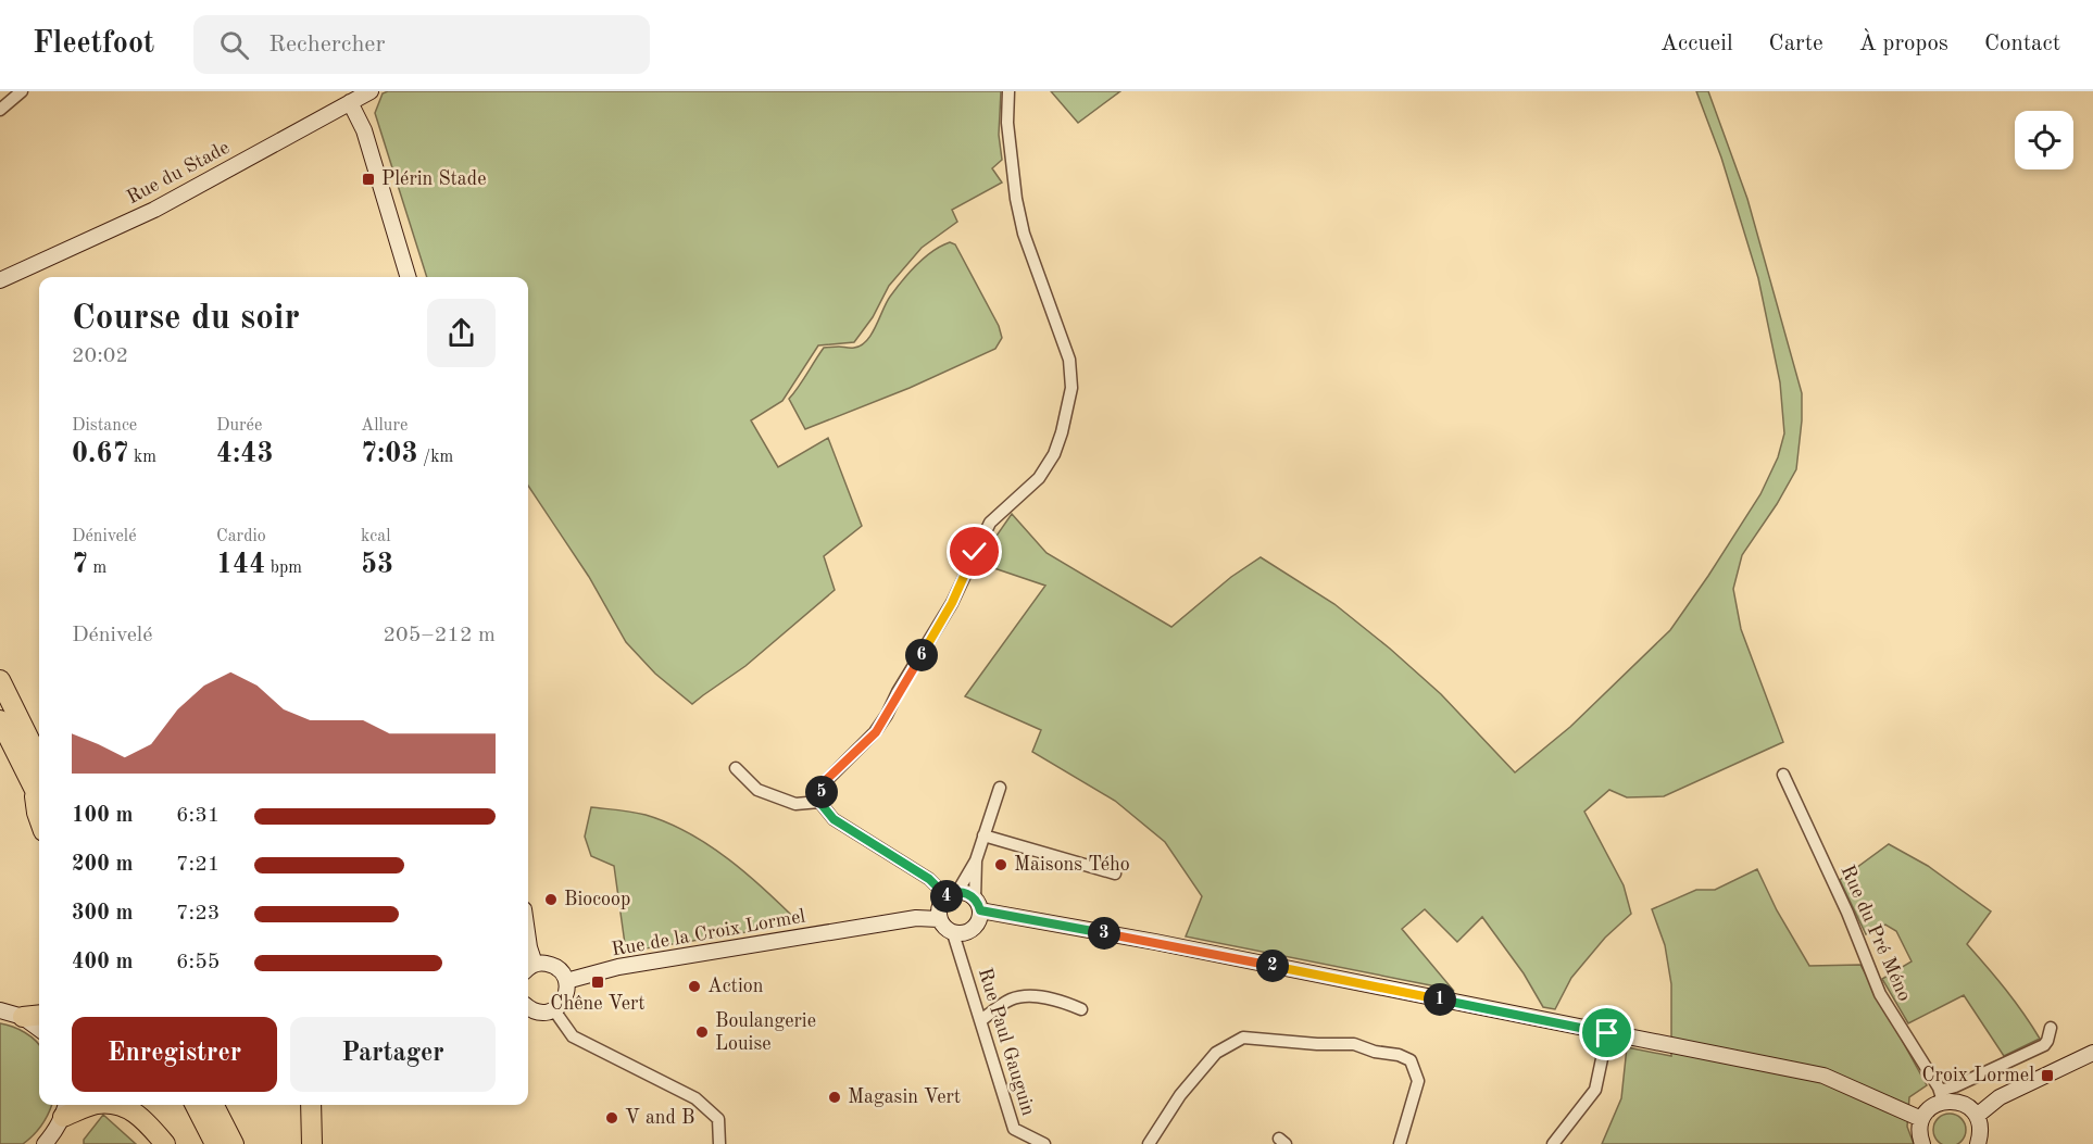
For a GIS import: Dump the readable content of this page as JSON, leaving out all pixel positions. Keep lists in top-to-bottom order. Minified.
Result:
{"streets":{"street":["Rue du Stade","Rue de la Croix Lormel","Rue du Pré Méno","Rue Paul Gauguin"]},"crossings":[["Rue de la Croix Lormel","Rue Paul Gauguin"]],"places":{"transit":["Plérin Stade","Chêne Vert","Croix Lormel"],"other":["Maisons Tého","Biocoop","Action","Boulangerie Louise","Magasin Vert","V and B"]},"page":{"header":"Fleetfoot","search":"Rechercher","nav":["Accueil","Carte","À propos","Contact"],"heading":["Course du soir","20:02"],"stats":[["Distance","0.67 km"],["Durée","4:43"],["Allure","7:03 /km"],["Dénivelé","7 m"],["Cardio","144 bpm"],["kcal","53"]],"chart":["Dénivelé","205–212 m"],"pins":["6","5","4","3","2","1"],"list":[{"name":"100 m","note":"6:31"},{"name":"200 m","note":"7:21"},{"name":"300 m","note":"7:23"},{"name":"400 m","note":"6:55"}],"buttons":["Enregistrer","Partager"]}}
